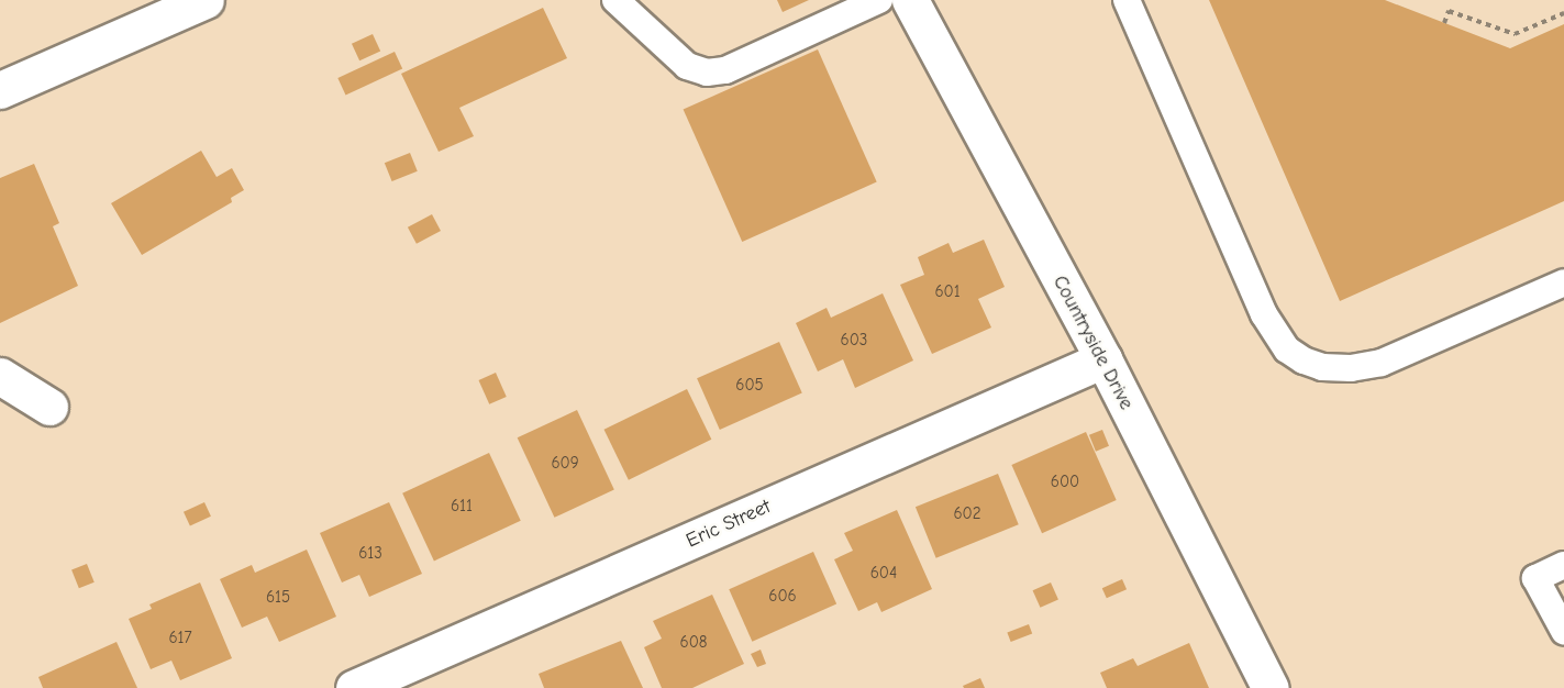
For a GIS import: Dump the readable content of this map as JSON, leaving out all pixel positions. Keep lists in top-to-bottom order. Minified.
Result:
{"streets":{"street":["Countryside Drive","Eric Street"]},"crossings":[["Countryside Drive","Eric Street"]],"house_numbers":["601","603","605","609","600","611","602","613","604","606","615","617","608"]}
